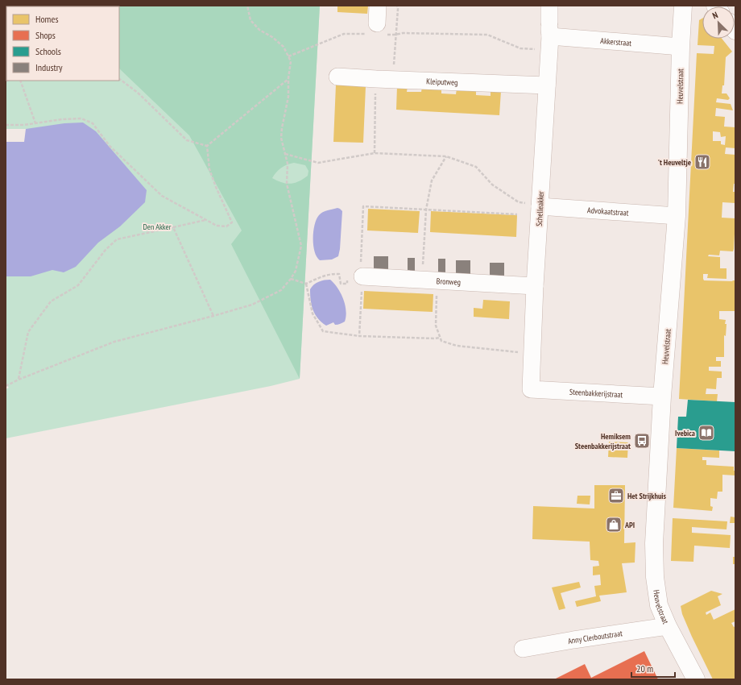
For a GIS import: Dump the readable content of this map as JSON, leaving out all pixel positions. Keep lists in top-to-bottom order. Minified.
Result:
{"streets":{"main road":["Heuvelstraat"],"street":["Akkerstraat","Kleiputweg","Schelleakker","Advokaatstraat","Bronweg","Steenbakkerijstraat","Anny Clerboutstraat"]},"crossings":[["Akkerstraat","Heuvelstraat"],["Akkerstraat","Schelleakker"],["Kleiputweg","Schelleakker"],["Heuvelstraat","Advokaatstraat"],["Heuvelstraat","Steenbakkerijstraat"],["Heuvelstraat","Anny Clerboutstraat"],["Schelleakker","Advokaatstraat"],["Schelleakker","Bronweg"],["Schelleakker","Steenbakkerijstraat"]],"parks":["Den Akker"],"places":{"restaurant":["'t Heuveltje"],"library":["Ivebica"],"bus stop":["Hemiksem Steenbakkerijstraat"],"office":["Het Strijkhuis"],"shop":["API"]},"legend":["Homes","Shops","Schools","Industry"],"scale_bar":"20 m","north":"top left"}
